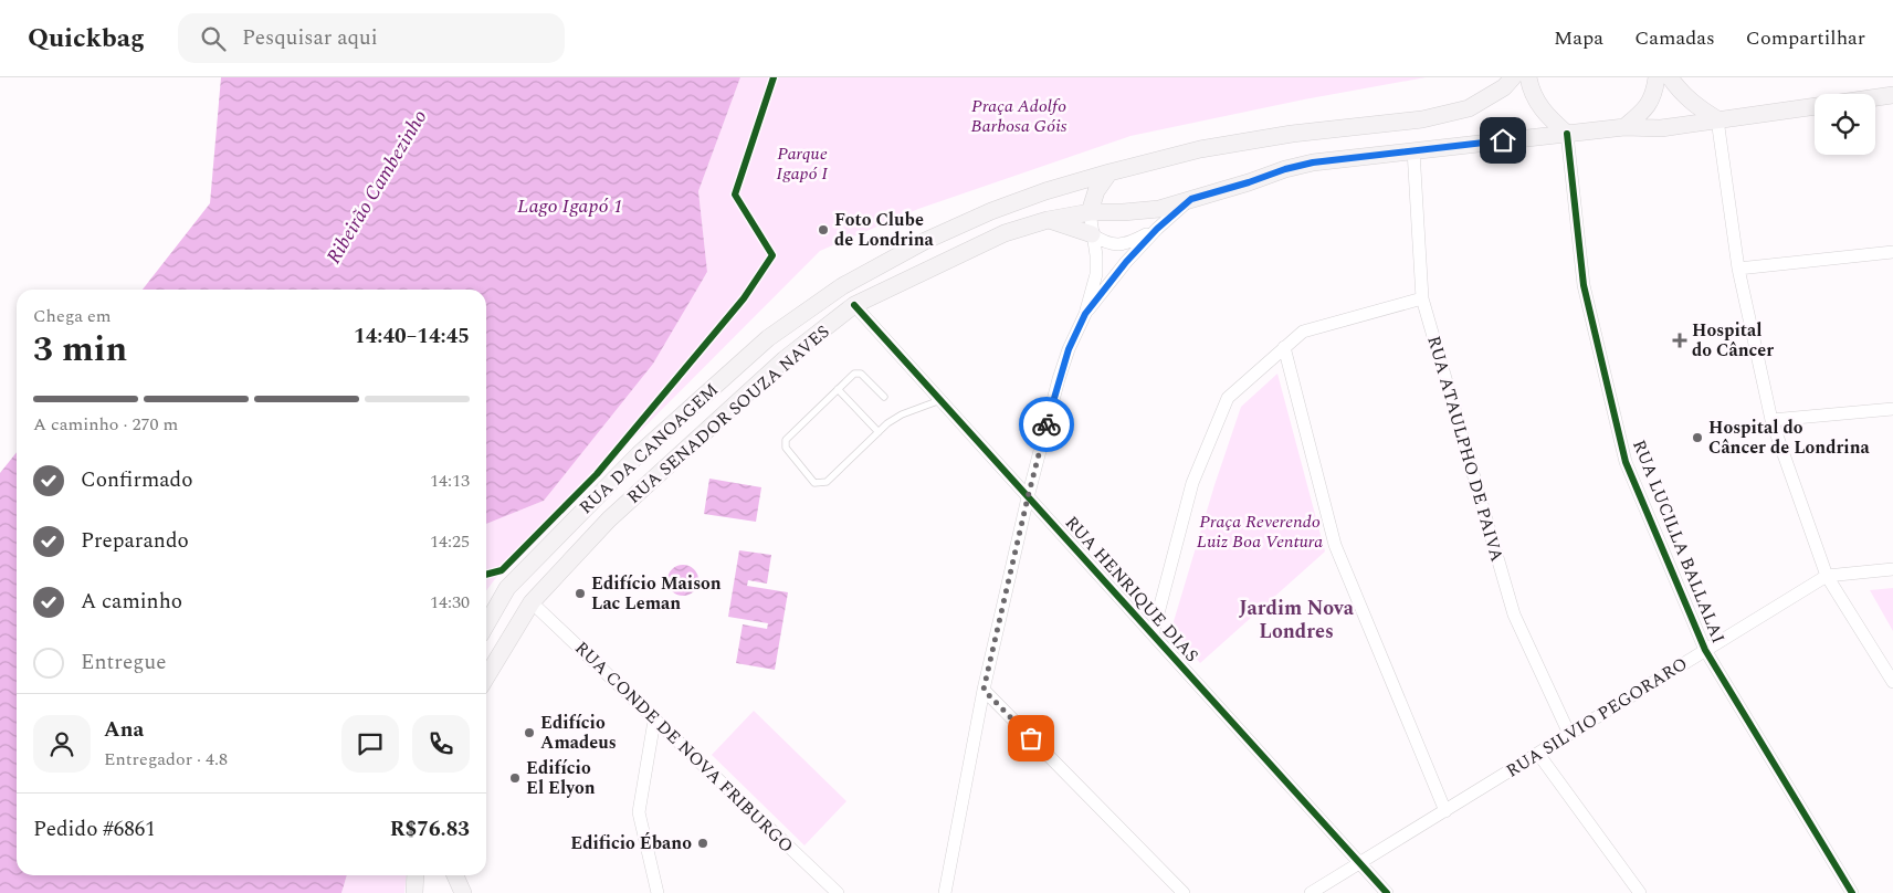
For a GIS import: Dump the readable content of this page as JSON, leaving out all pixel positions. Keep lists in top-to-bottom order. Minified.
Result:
{"streets":{"main road":["RUA SENADOR SOUZA NAVES","RUA DA CANOAGEM"],"street":["RUA ATAULPHO DE PAIVA","RUA LUCILLA BALLALAI","RUA HENRIQUE DIAS","RUA SILVIO PEGORARO","RUA CONDE DE NOVA FRIBURGO"]},"crossings":[["RUA SENADOR SOUZA NAVES","RUA ATAULPHO DE PAIVA"],["RUA SENADOR SOUZA NAVES","RUA LUCILLA BALLALAI"],["RUA SENADOR SOUZA NAVES","RUA HENRIQUE DIAS"],["RUA SENADOR SOUZA NAVES","RUA CONDE DE NOVA FRIBURGO"],["RUA ATAULPHO DE PAIVA","RUA SILVIO PEGORARO"],["RUA LUCILLA BALLALAI","RUA SILVIO PEGORARO"],["RUA HENRIQUE DIAS","RUA SILVIO PEGORARO"]],"districts":["Jardim Nova Londres"],"water":["Ribeirão Cambezinho","Lago Igapó 1"],"parks":["Praça Adolfo Barbosa Góis","Parque Igapó I","Praça Reverendo Luiz Boa Ventura"],"places":{"other":["Foto Clube de Londrina","Hospital do Câncer de Londrina","Edifício Maison Lac Leman","Edifício Amadeus","Edifício El Elyon","Edificio Ébano"],"health":["Hospital do Câncer"]},"page":{"header":"Quickbag","search":"Pesquisar aqui","nav":["Mapa","Camadas","Compartilhar"],"heading":["3 min","Chega em","14:40–14:45"],"panel":["Ana","Entregador · 4.8","Pedido #6861","R$76.83"],"bar":"A caminho · 270 m","list":[["Confirmado","14:13"],["Preparando","14:25"],["A caminho","14:30"],"Entregue"]}}
